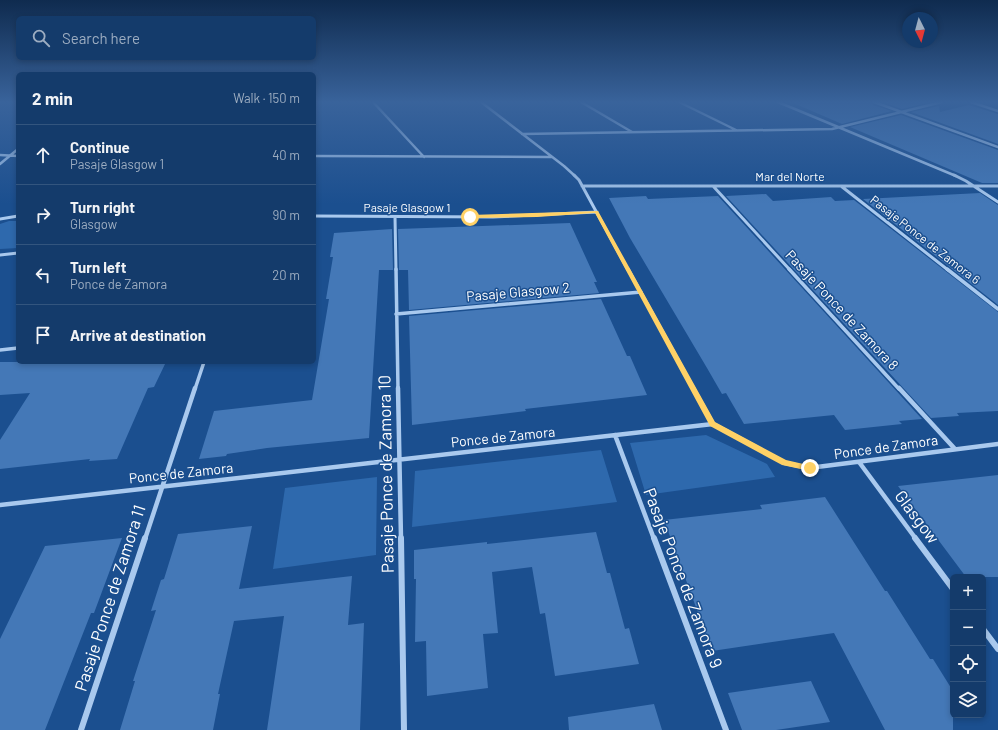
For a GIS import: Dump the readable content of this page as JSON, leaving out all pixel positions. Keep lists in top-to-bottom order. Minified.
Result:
{"streets":{"street":["Mar del Norte","Pasaje Glasgow 1","Pasaje Ponce de Zamora 6","Pasaje Glasgow 2","Pasaje Ponce de Zamora 8","Ponce de Zamora","Pasaje Ponce de Zamora 10","Glasgow","Pasaje Ponce de Zamora 9","Pasaje Ponce de Zamora 11"]},"crossings":[["Mar del Norte","Pasaje Ponce de Zamora 6"],["Mar del Norte","Pasaje Ponce de Zamora 8"],["Pasaje Glasgow 1","Pasaje Ponce de Zamora 10"],["Pasaje Glasgow 2","Pasaje Ponce de Zamora 10"],["Pasaje Ponce de Zamora 8","Ponce de Zamora"],["Ponce de Zamora","Pasaje Ponce de Zamora 10"],["Ponce de Zamora","Glasgow"],["Ponce de Zamora","Pasaje Ponce de Zamora 9"],["Ponce de Zamora","Pasaje Ponce de Zamora 11"]],"north":"bottom","page":{"search":"Search here","heading":["2 min","Walk · 150 m"],"list":[["Continue","Pasaje Glasgow 1","40 m"],["Turn right","Glasgow","90 m"],["Turn left","Ponce de Zamora","20 m"],"Arrive at destination"],"map_buttons":["+","−"]}}
